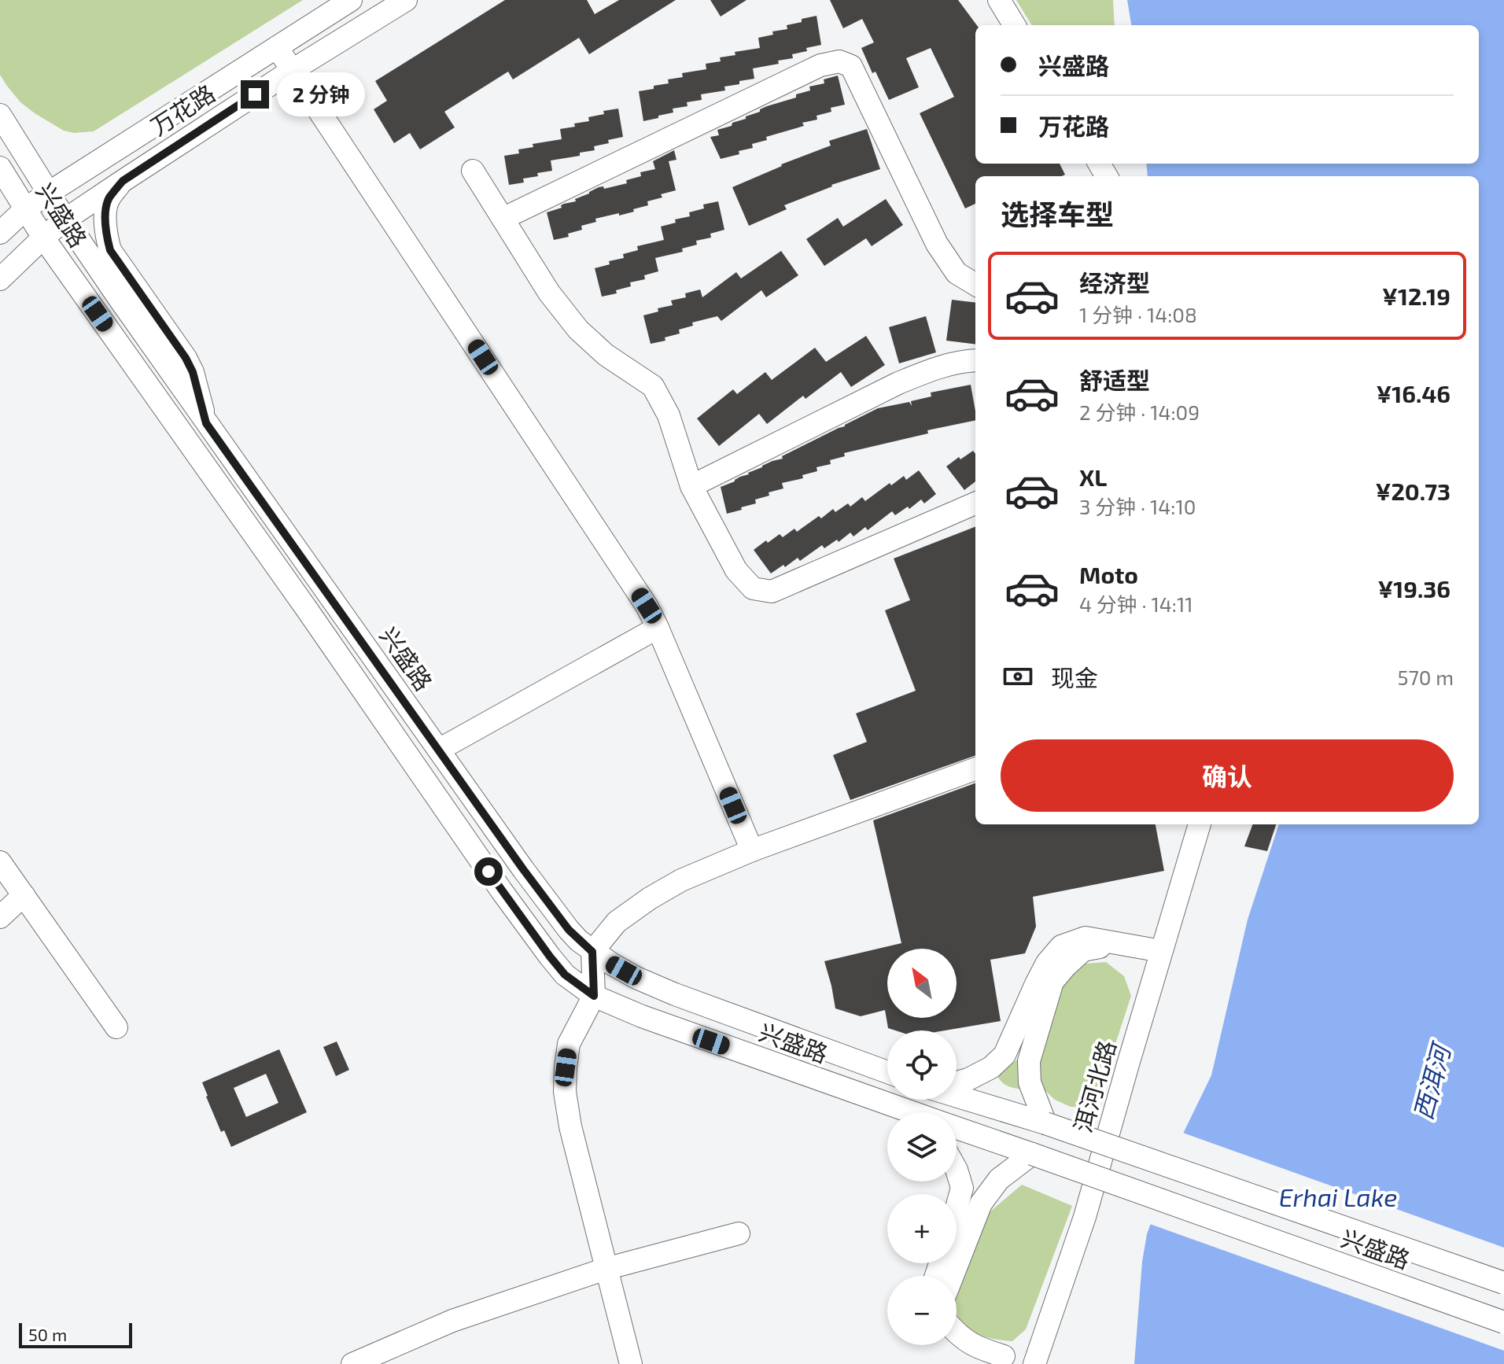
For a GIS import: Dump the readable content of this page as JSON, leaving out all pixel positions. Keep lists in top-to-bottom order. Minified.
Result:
{"streets":{"street":["万花路","兴盛路","洱河北路"]},"crossings":[["万花路","兴盛路"]],"water":["西洱河","Erhai Lake"],"scale_bar":"50 m","north":"top left","page":{"banner":["兴盛路","万花路"],"bubble":"2 分钟","heading":"选择车型","list":[{"name":"经济型","note":"1 分钟 · 14:08","value":"¥12.19"},{"name":"舒适型","note":"2 分钟 · 14:09","value":"¥16.46"},{"name":"XL","note":"3 分钟 · 14:10","value":"¥20.73"},{"name":"Moto","note":"4 分钟 · 14:11","value":"¥19.36"}],"pay":["现金","570 m"],"buttons":"确认","map_buttons":["+","−"],"scale":"50 m"}}
